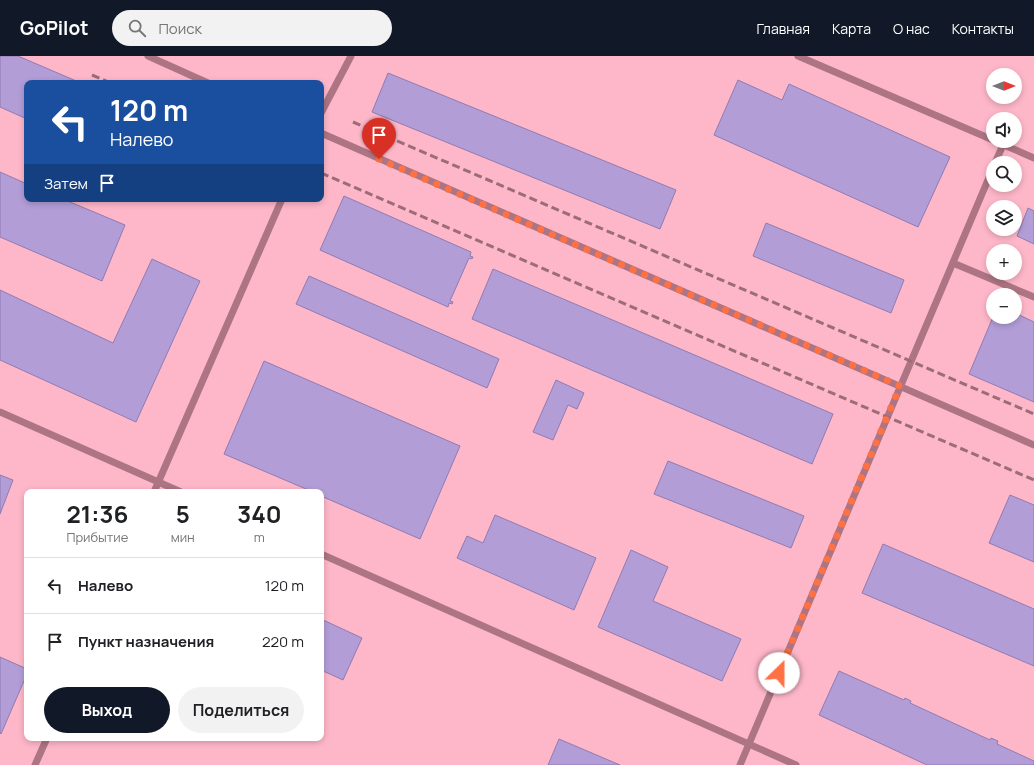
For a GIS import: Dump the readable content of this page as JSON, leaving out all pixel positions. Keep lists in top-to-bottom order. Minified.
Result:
{"north":"right","page":{"header":"GoPilot","search":"Поиск","nav":["Главная","Карта","О нас","Контакты"],"map_buttons":["+","−"],"turn":["120 m","Налево"],"then":"Затем","eta":["21:36","Прибытие","5","мин","340","m"],"list":[{"name":"Налево","value":"120 m"},{"name":"Пункт назначения","value":"220 m"}],"buttons":["Выход","Поделиться"]}}
